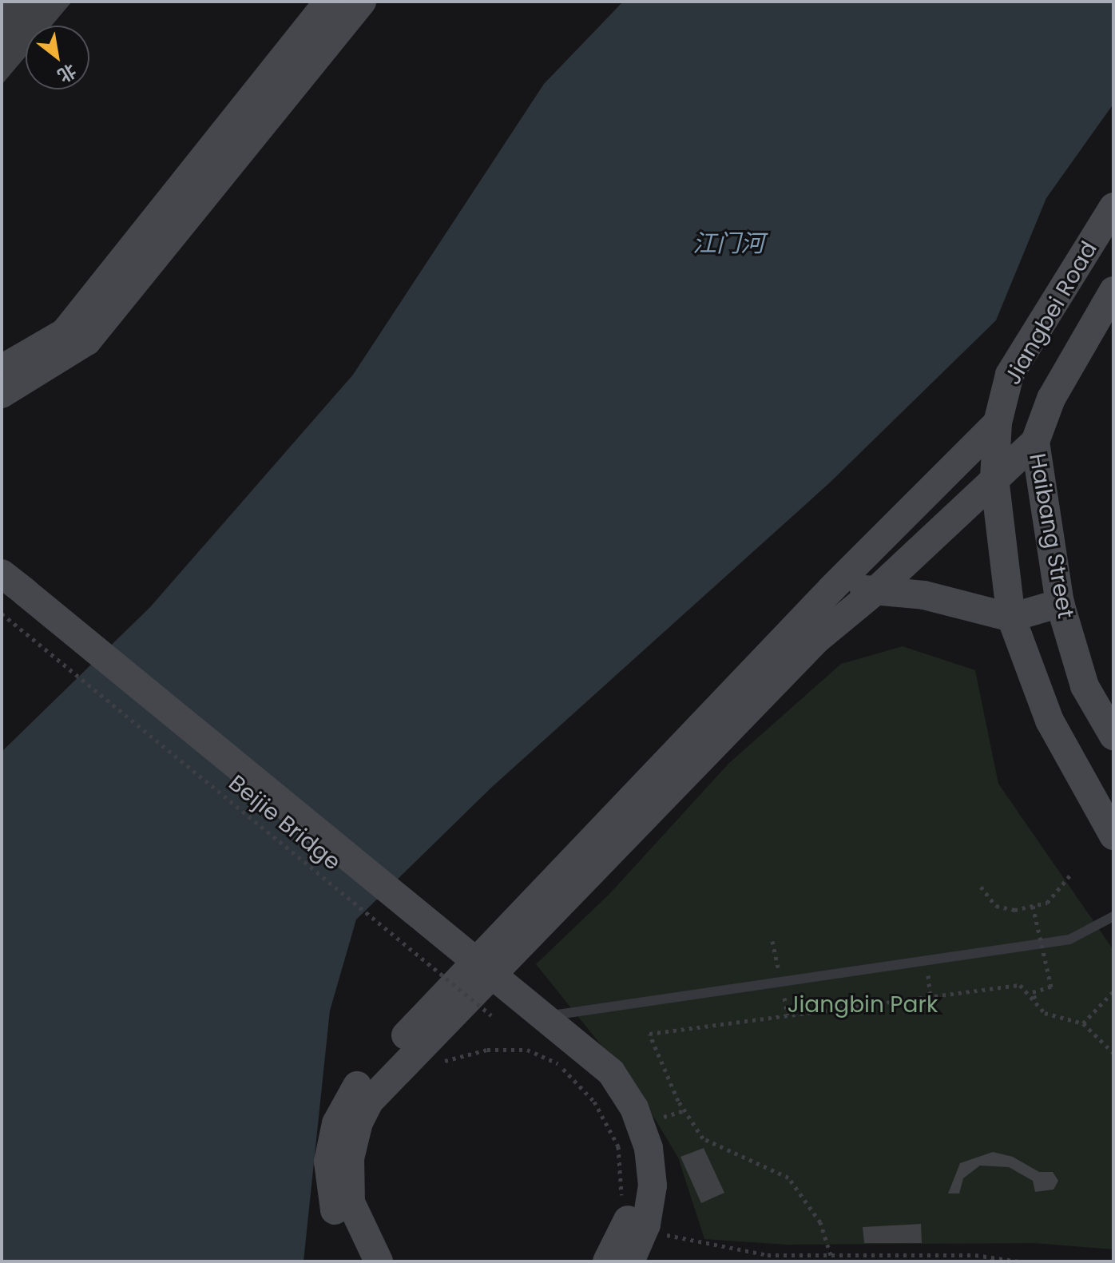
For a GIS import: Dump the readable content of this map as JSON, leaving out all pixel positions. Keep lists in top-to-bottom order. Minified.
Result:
{"streets":{"main road":["Jiangbei Road","Haibang Street","Beijie Bridge"]},"crossings":[["Jiangbei Road","Haibang Street"]],"water":["江门河"],"parks":["Jiangbin Park"],"north":"bottom right"}
